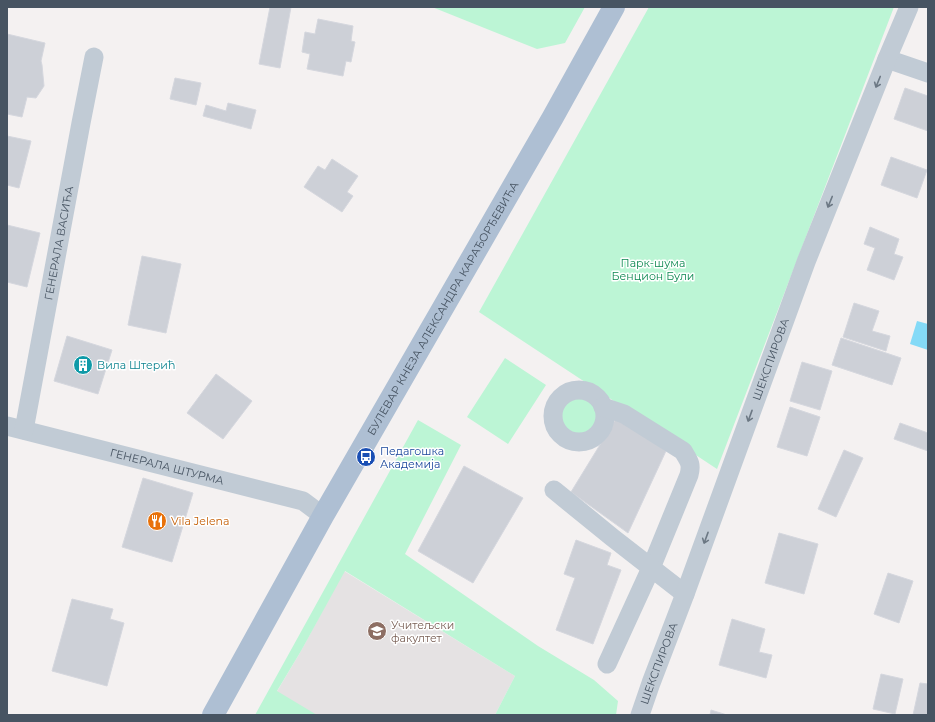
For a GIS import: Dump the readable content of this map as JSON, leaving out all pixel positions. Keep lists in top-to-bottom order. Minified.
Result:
{"streets":{"main road":["БУЛЕВАР КНЕЗА АЛЕКСАНДРА КАРАЂОРЂЕВИЋА"],"street":["ГЕНЕРАЛА ВАСИЋА","ШЕКСПИРОВА","ГЕНЕРАЛА ШТУРМА"]},"crossings":[["ГЕНЕРАЛА ВАСИЋА","ГЕНЕРАЛА ШТУРМА"],["БУЛЕВАР КНЕЗА АЛЕКСАНДРА КАРАЂОРЂЕВИЋА","ГЕНЕРАЛА ШТУРМА"]],"one_way":["ШЕКСПИРОВА"],"parks":["Парк-шума Бенцион Були"],"places":{"building":["Вила Штерић"],"bus stop":["Педагошка Академија"],"restaurant":["Vila Jelena"],"school or university":["Учитељски факултет"]}}
